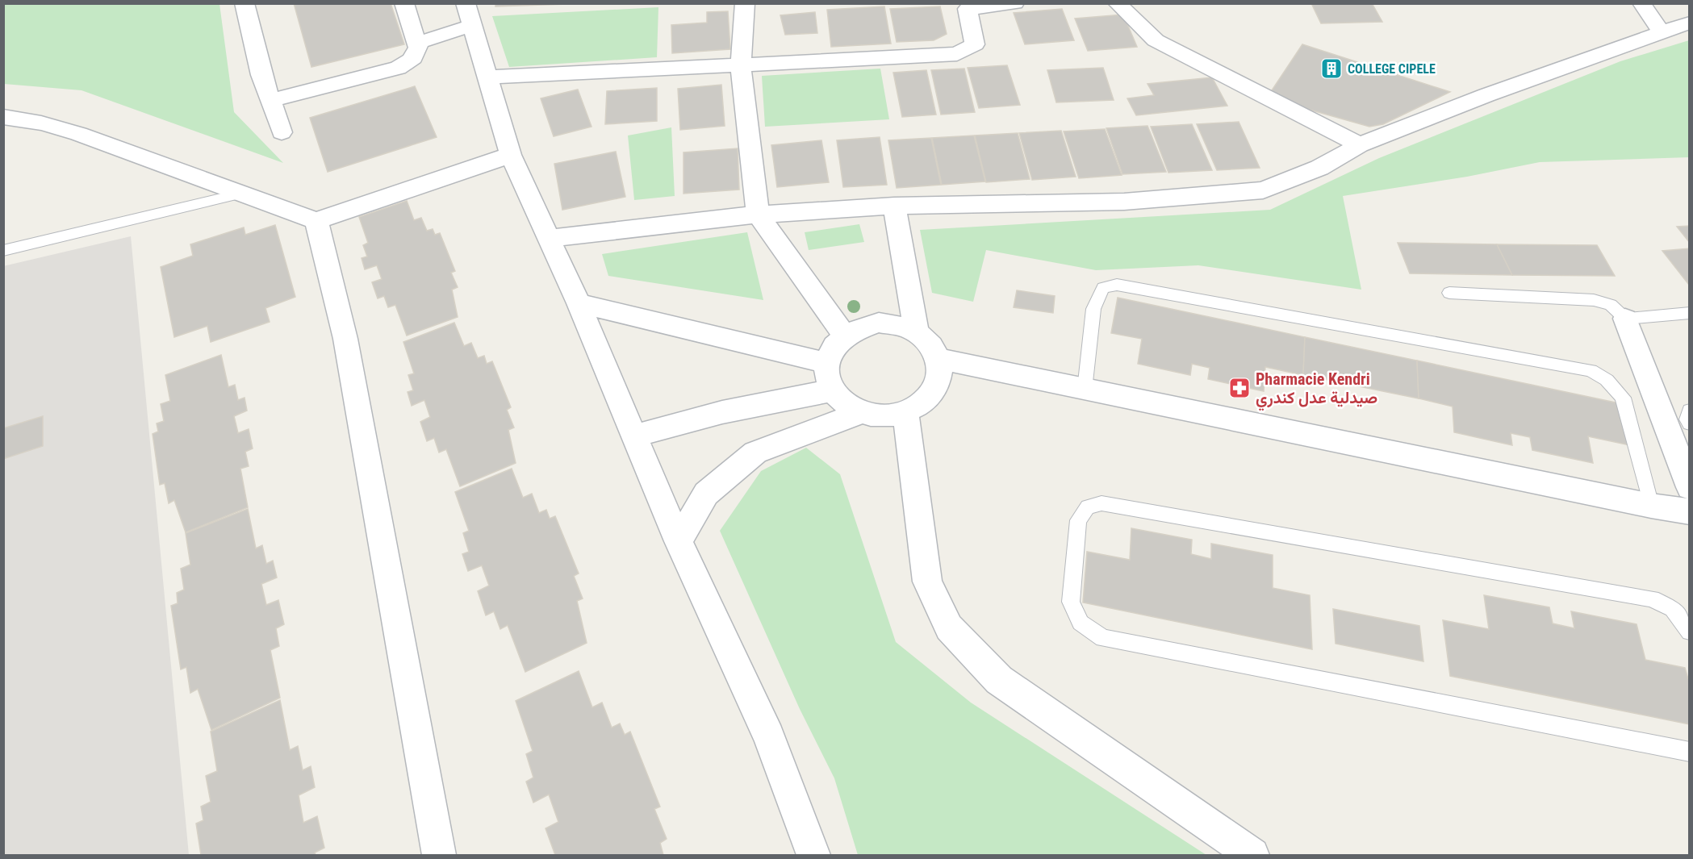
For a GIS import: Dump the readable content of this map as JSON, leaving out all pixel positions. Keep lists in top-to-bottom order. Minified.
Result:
{"places":{"building":["COLLEGE CIPELE"],"pharmacy":["Pharmacie Kendri صيدلية عدل كندري"]}}
